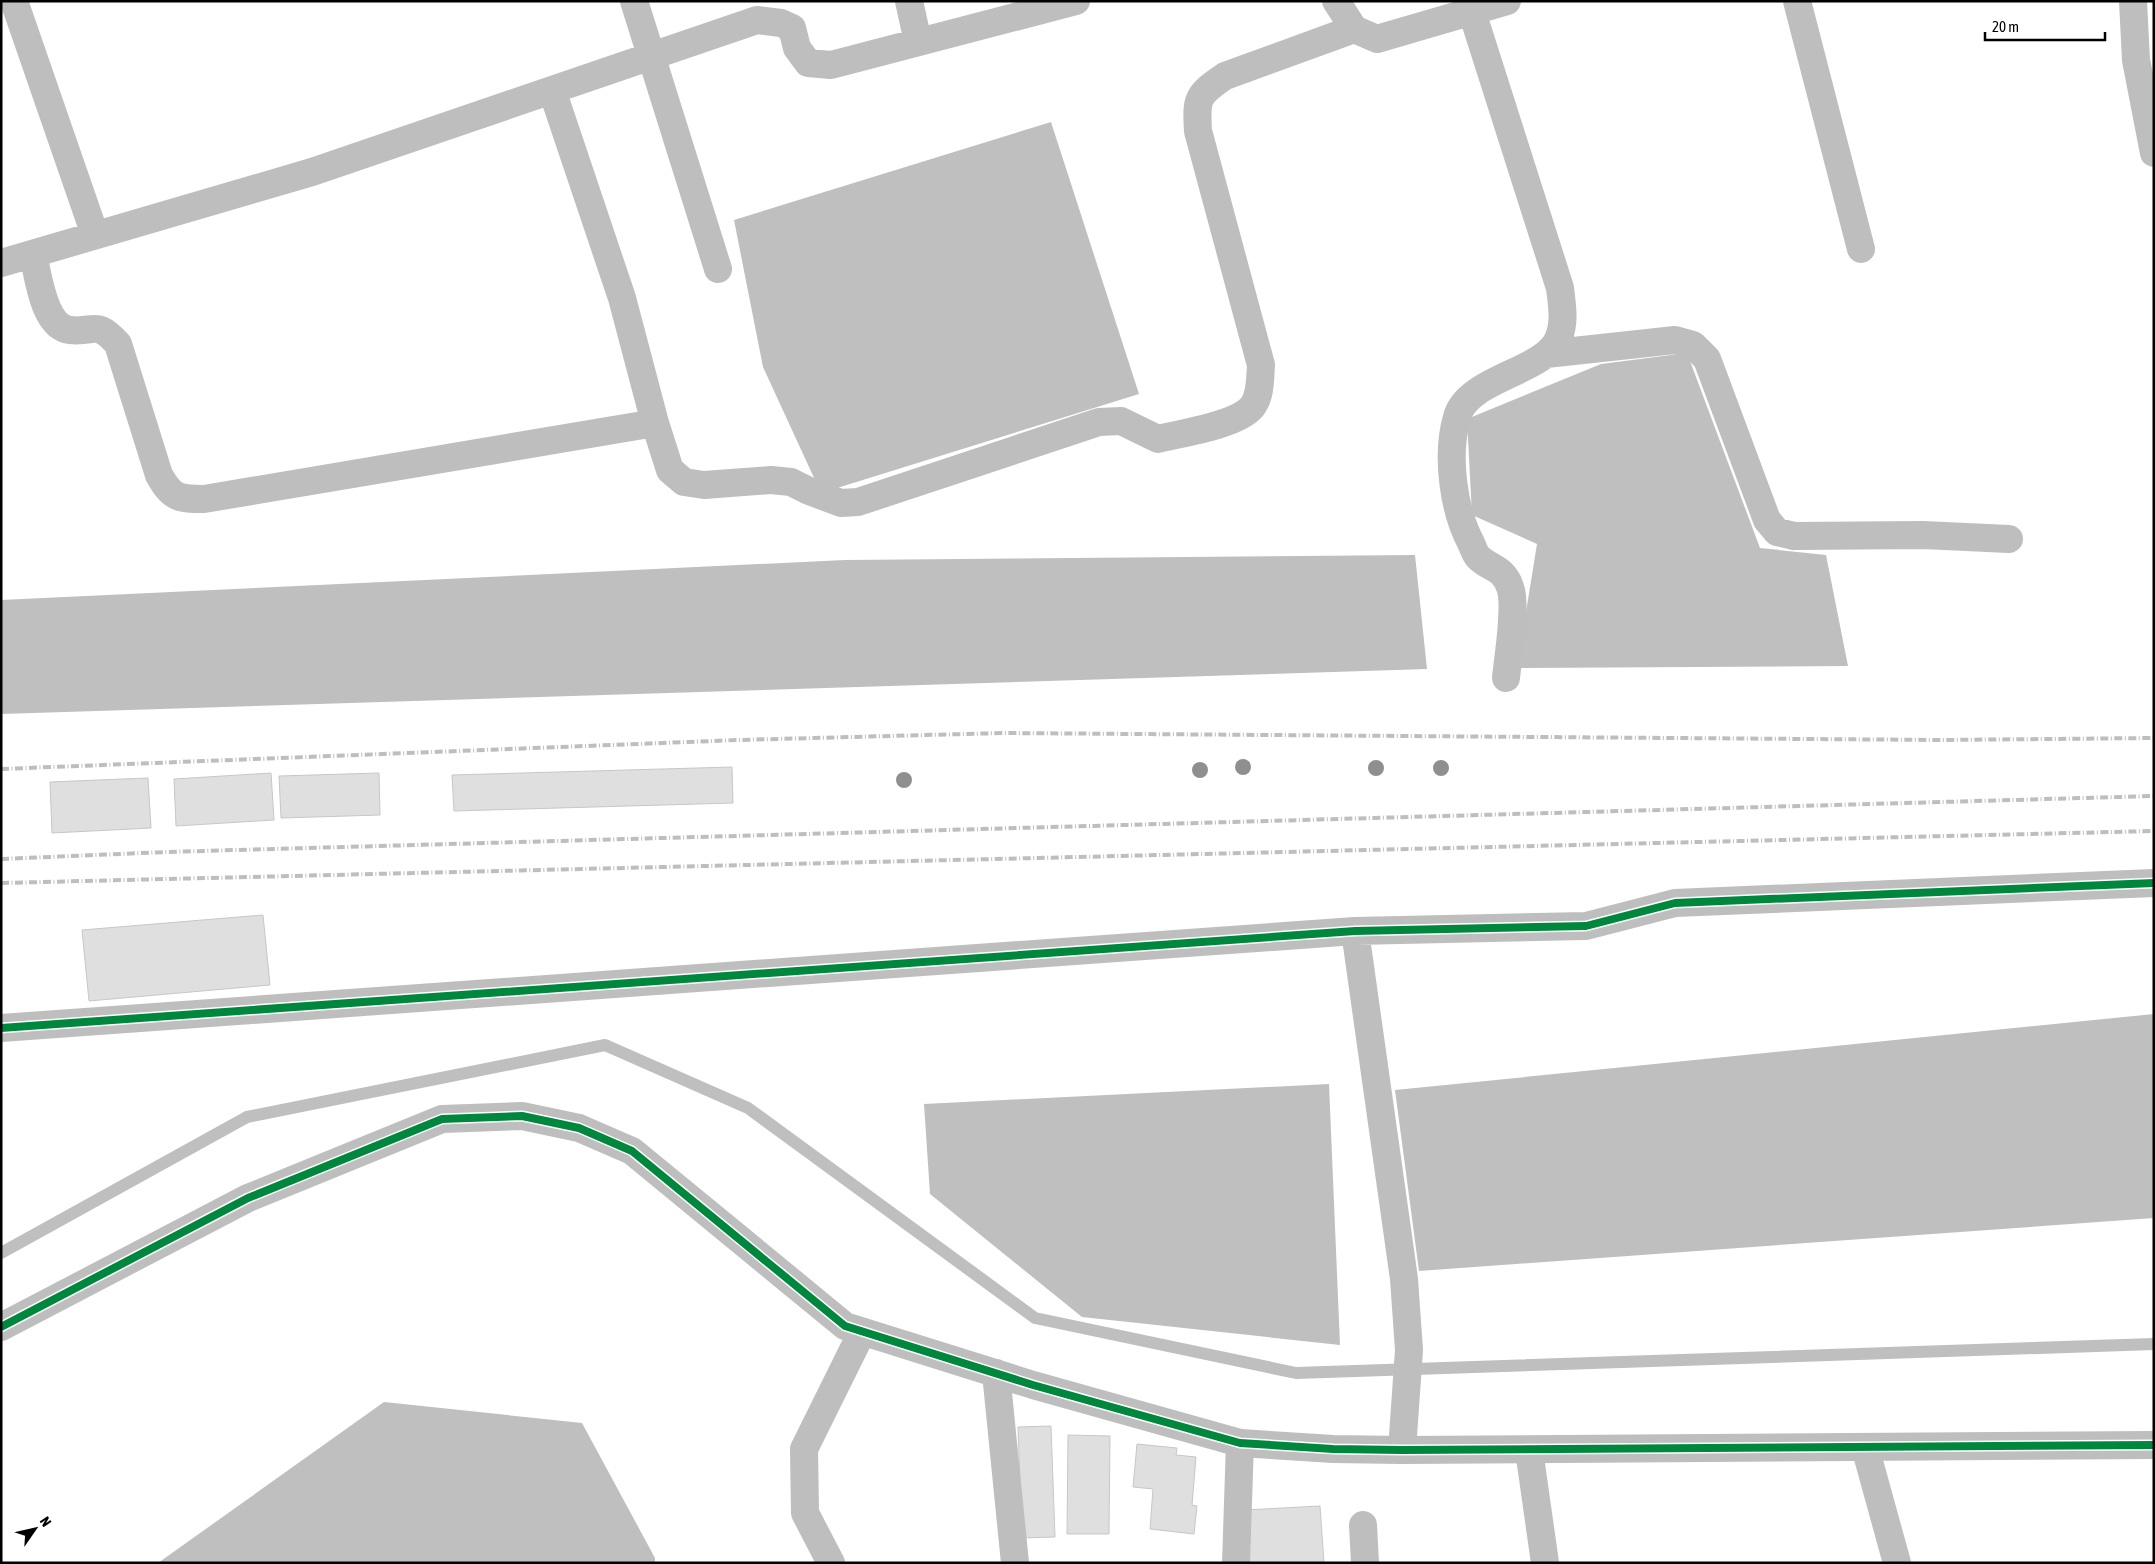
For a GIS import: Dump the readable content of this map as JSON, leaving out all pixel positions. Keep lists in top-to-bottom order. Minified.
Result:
{"scale_bar":"20 m","north":"top right"}
